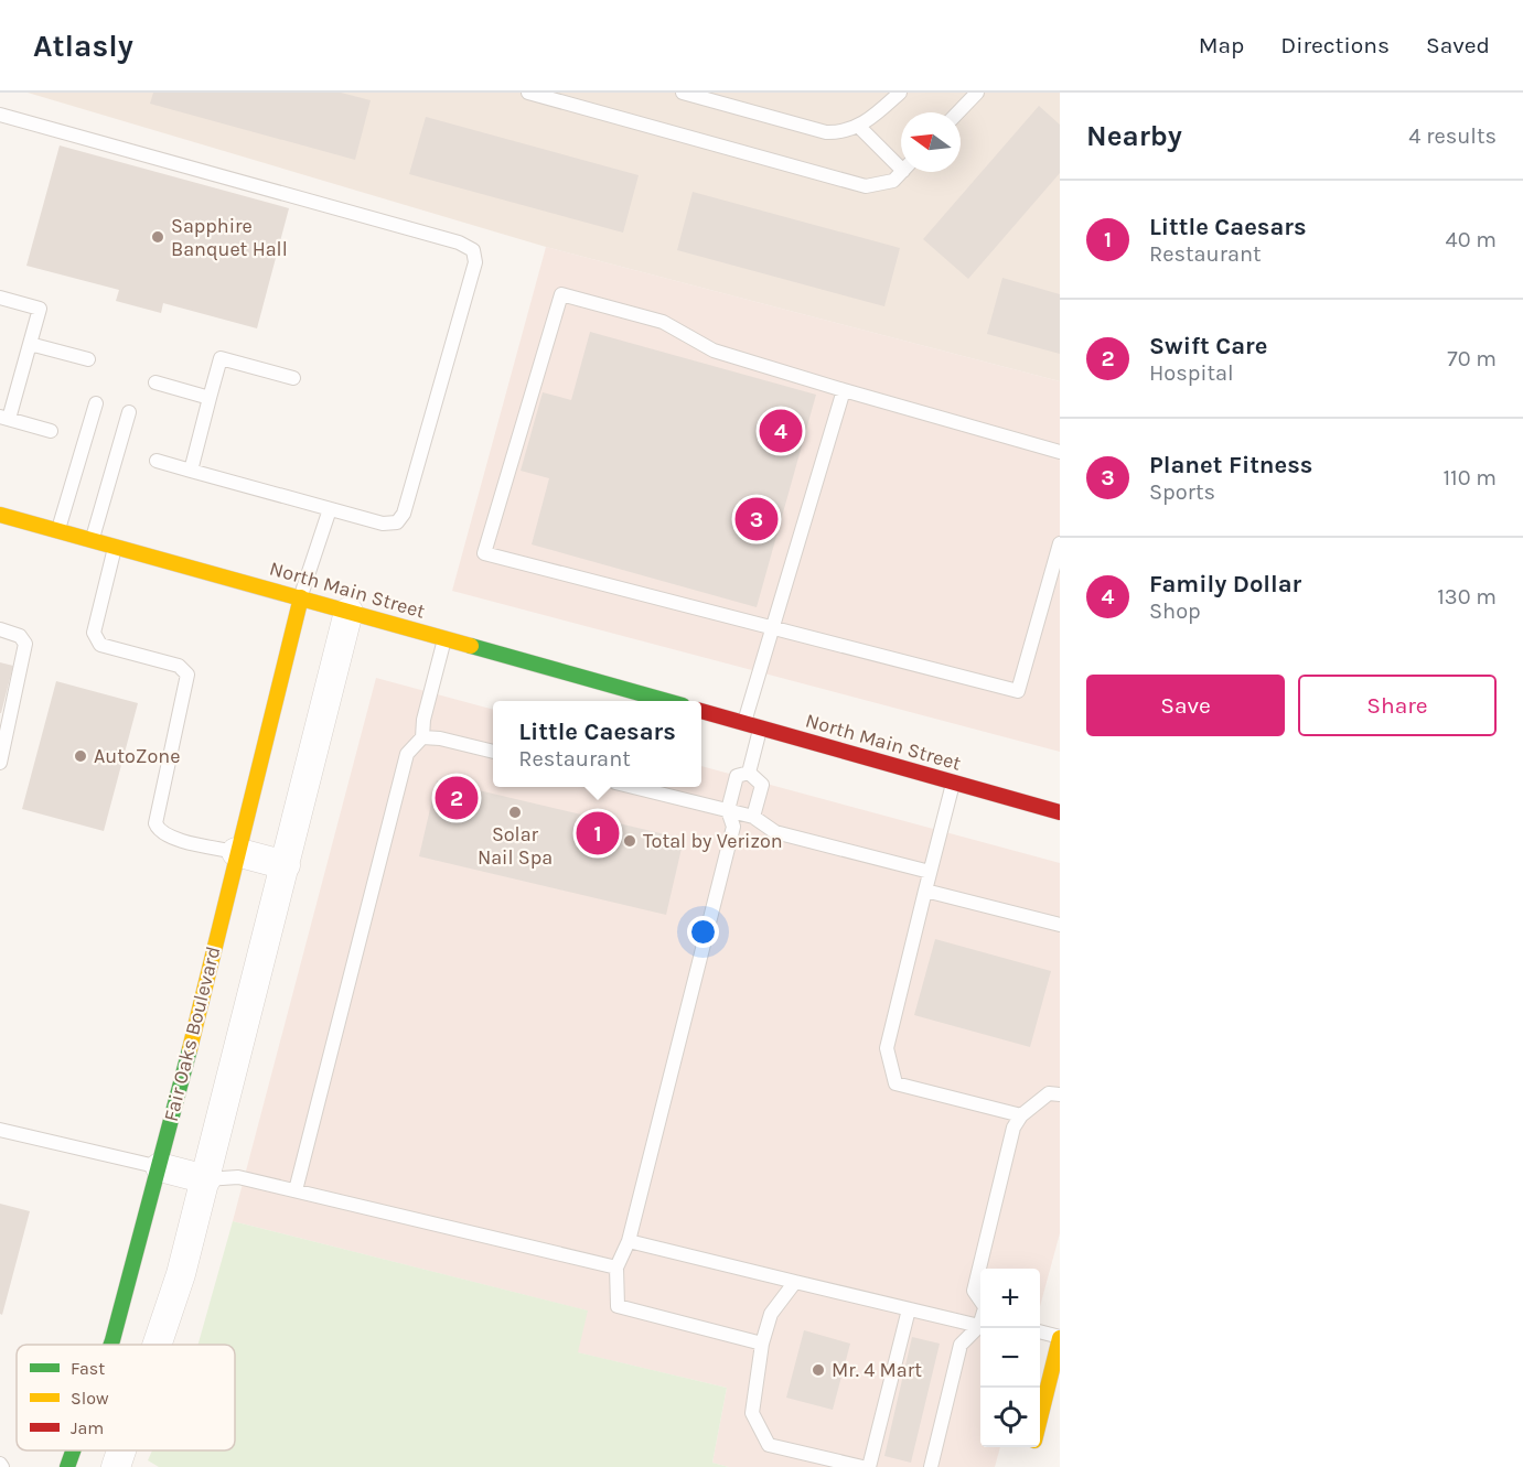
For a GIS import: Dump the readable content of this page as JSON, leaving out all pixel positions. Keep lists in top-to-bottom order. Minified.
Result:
{"streets":{"main road":["North Main Street","Fair Oaks Boulevard"]},"crossings":[["North Main Street","Fair Oaks Boulevard"]],"places":["Sapphire Banquet Hall","AutoZone","Solar Nail Spa","Total by Verizon","Mr. 4 Mart"],"legend":["Fast","Slow","Jam"],"north":"left","page":{"header":"Atlasly","nav":["Map","Directions","Saved"],"heading":["Nearby","4 results"],"list":[{"mark":"1","name":"Little Caesars","note":"Restaurant","value":"40 m"},{"mark":"2","name":"Swift Care","note":"Hospital","value":"70 m"},{"mark":"3","name":"Planet Fitness","note":"Sports","value":"110 m"},{"mark":"4","name":"Family Dollar","note":"Shop","value":"130 m"}],"pins":["4","3","2","1"],"buttons":["Save","Share"],"popup":["Little Caesars","Restaurant"],"map_buttons":["+","−"]}}
